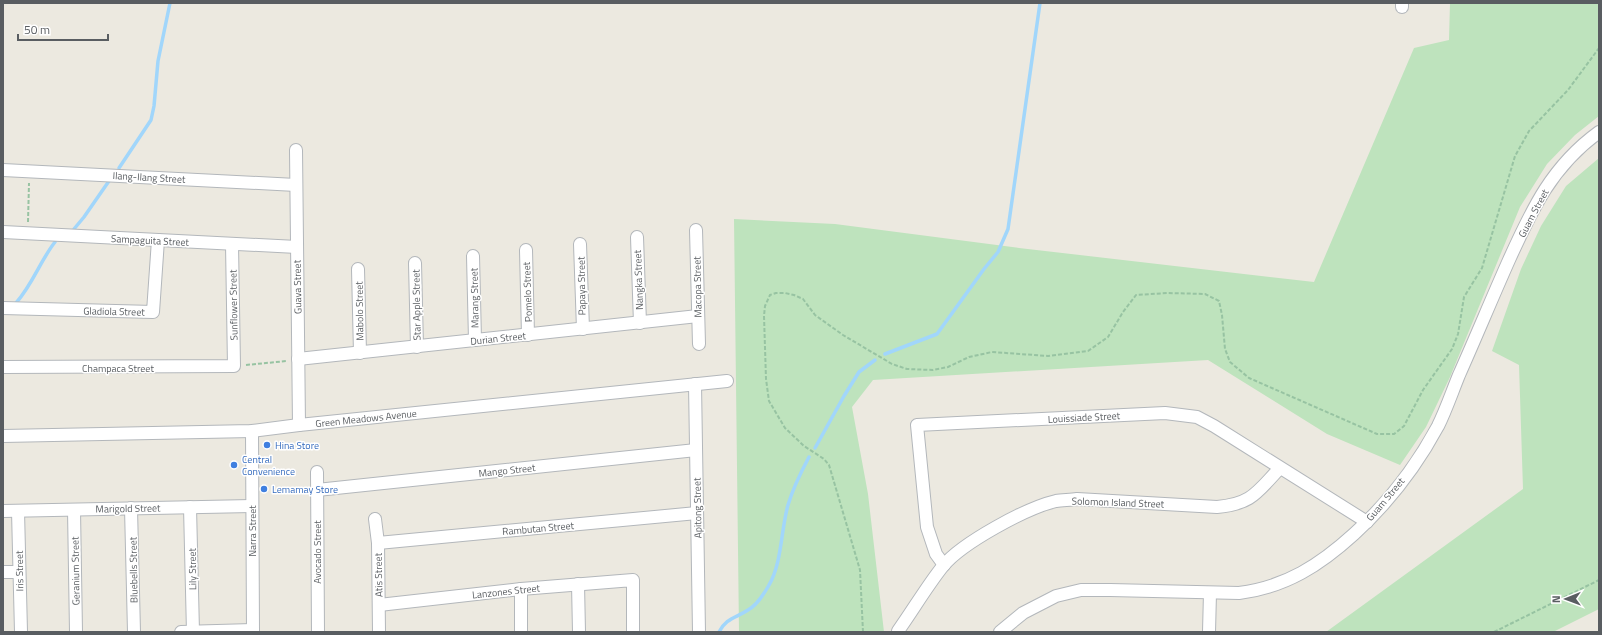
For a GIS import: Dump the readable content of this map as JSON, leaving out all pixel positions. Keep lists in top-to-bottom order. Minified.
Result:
{"streets":{"street":["Ilang-Ilang Street","Guam Street","Sampaguita Street","Nangka Street","Papaya Street","Guava Street","Macopa Street","Pomelo Street","Marang Street","Sunflower Street","Star Apple Street","Gladiola Street","Mabolo Street","Durian Street","Champaca Street","Louissiade Street","Green Meadows Avenue","Mango Street","Solomon Island Street","Marigold Street","Apitong Street","Rambutan Street","Narra Street","Avocado Street","Lily Street","Bluebells Street","Iris Street","Geranium Street","Atis Street","Lanzones Street"]},"crossings":[["Ilang-Ilang Street","Guava Street"],["Guam Street","Louissiade Street"],["Sampaguita Street","Guava Street"],["Sampaguita Street","Sunflower Street"],["Sampaguita Street","Gladiola Street"],["Nangka Street","Durian Street"],["Papaya Street","Durian Street"],["Guava Street","Durian Street"],["Guava Street","Green Meadows Avenue"],["Macopa Street","Durian Street"],["Pomelo Street","Durian Street"],["Marang Street","Durian Street"],["Sunflower Street","Champaca Street"],["Star Apple Street","Durian Street"],["Mabolo Street","Durian Street"],["Louissiade Street","Solomon Island Street"],["Green Meadows Avenue","Apitong Street"],["Green Meadows Avenue","Narra Street"],["Mango Street","Apitong Street"],["Mango Street","Avocado Street"],["Marigold Street","Narra Street"],["Marigold Street","Lily Street"],["Marigold Street","Bluebells Street"],["Marigold Street","Iris Street"],["Marigold Street","Geranium Street"],["Apitong Street","Rambutan Street"],["Rambutan Street","Atis Street"],["Atis Street","Lanzones Street"]],"places":["Hina Store","Central Convenience","Lemamay Store"],"scale_bar":"50 m","north":"left"}
